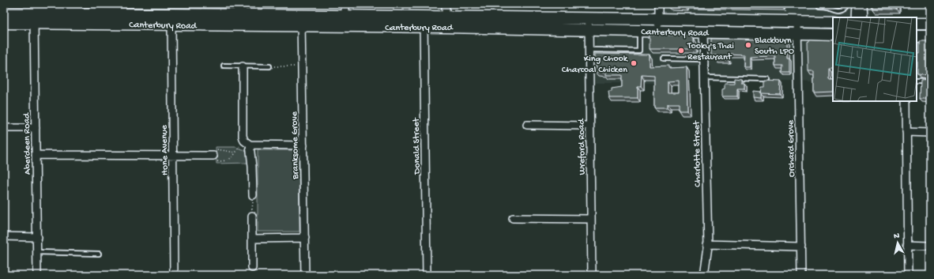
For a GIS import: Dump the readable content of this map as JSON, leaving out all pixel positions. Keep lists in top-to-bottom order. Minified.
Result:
{"streets":{"main road":["Canterbury Road"],"street":["Aberdeen Road","Branksome Grove","Donald Street","Wreford Road","Orchard Grove","Hone Avenue","Charlotte Street"]},"crossings":[["Canterbury Road","Aberdeen Road"],["Canterbury Road","Branksome Grove"],["Canterbury Road","Donald Street"],["Canterbury Road","Wreford Road"],["Canterbury Road","Orchard Grove"],["Canterbury Road","Hone Avenue"],["Canterbury Road","Charlotte Street"]],"places":["Blackburn South LPO","Tooky's Thai Restaurant","King Chook Charcoal Chicken"],"north":"top"}
